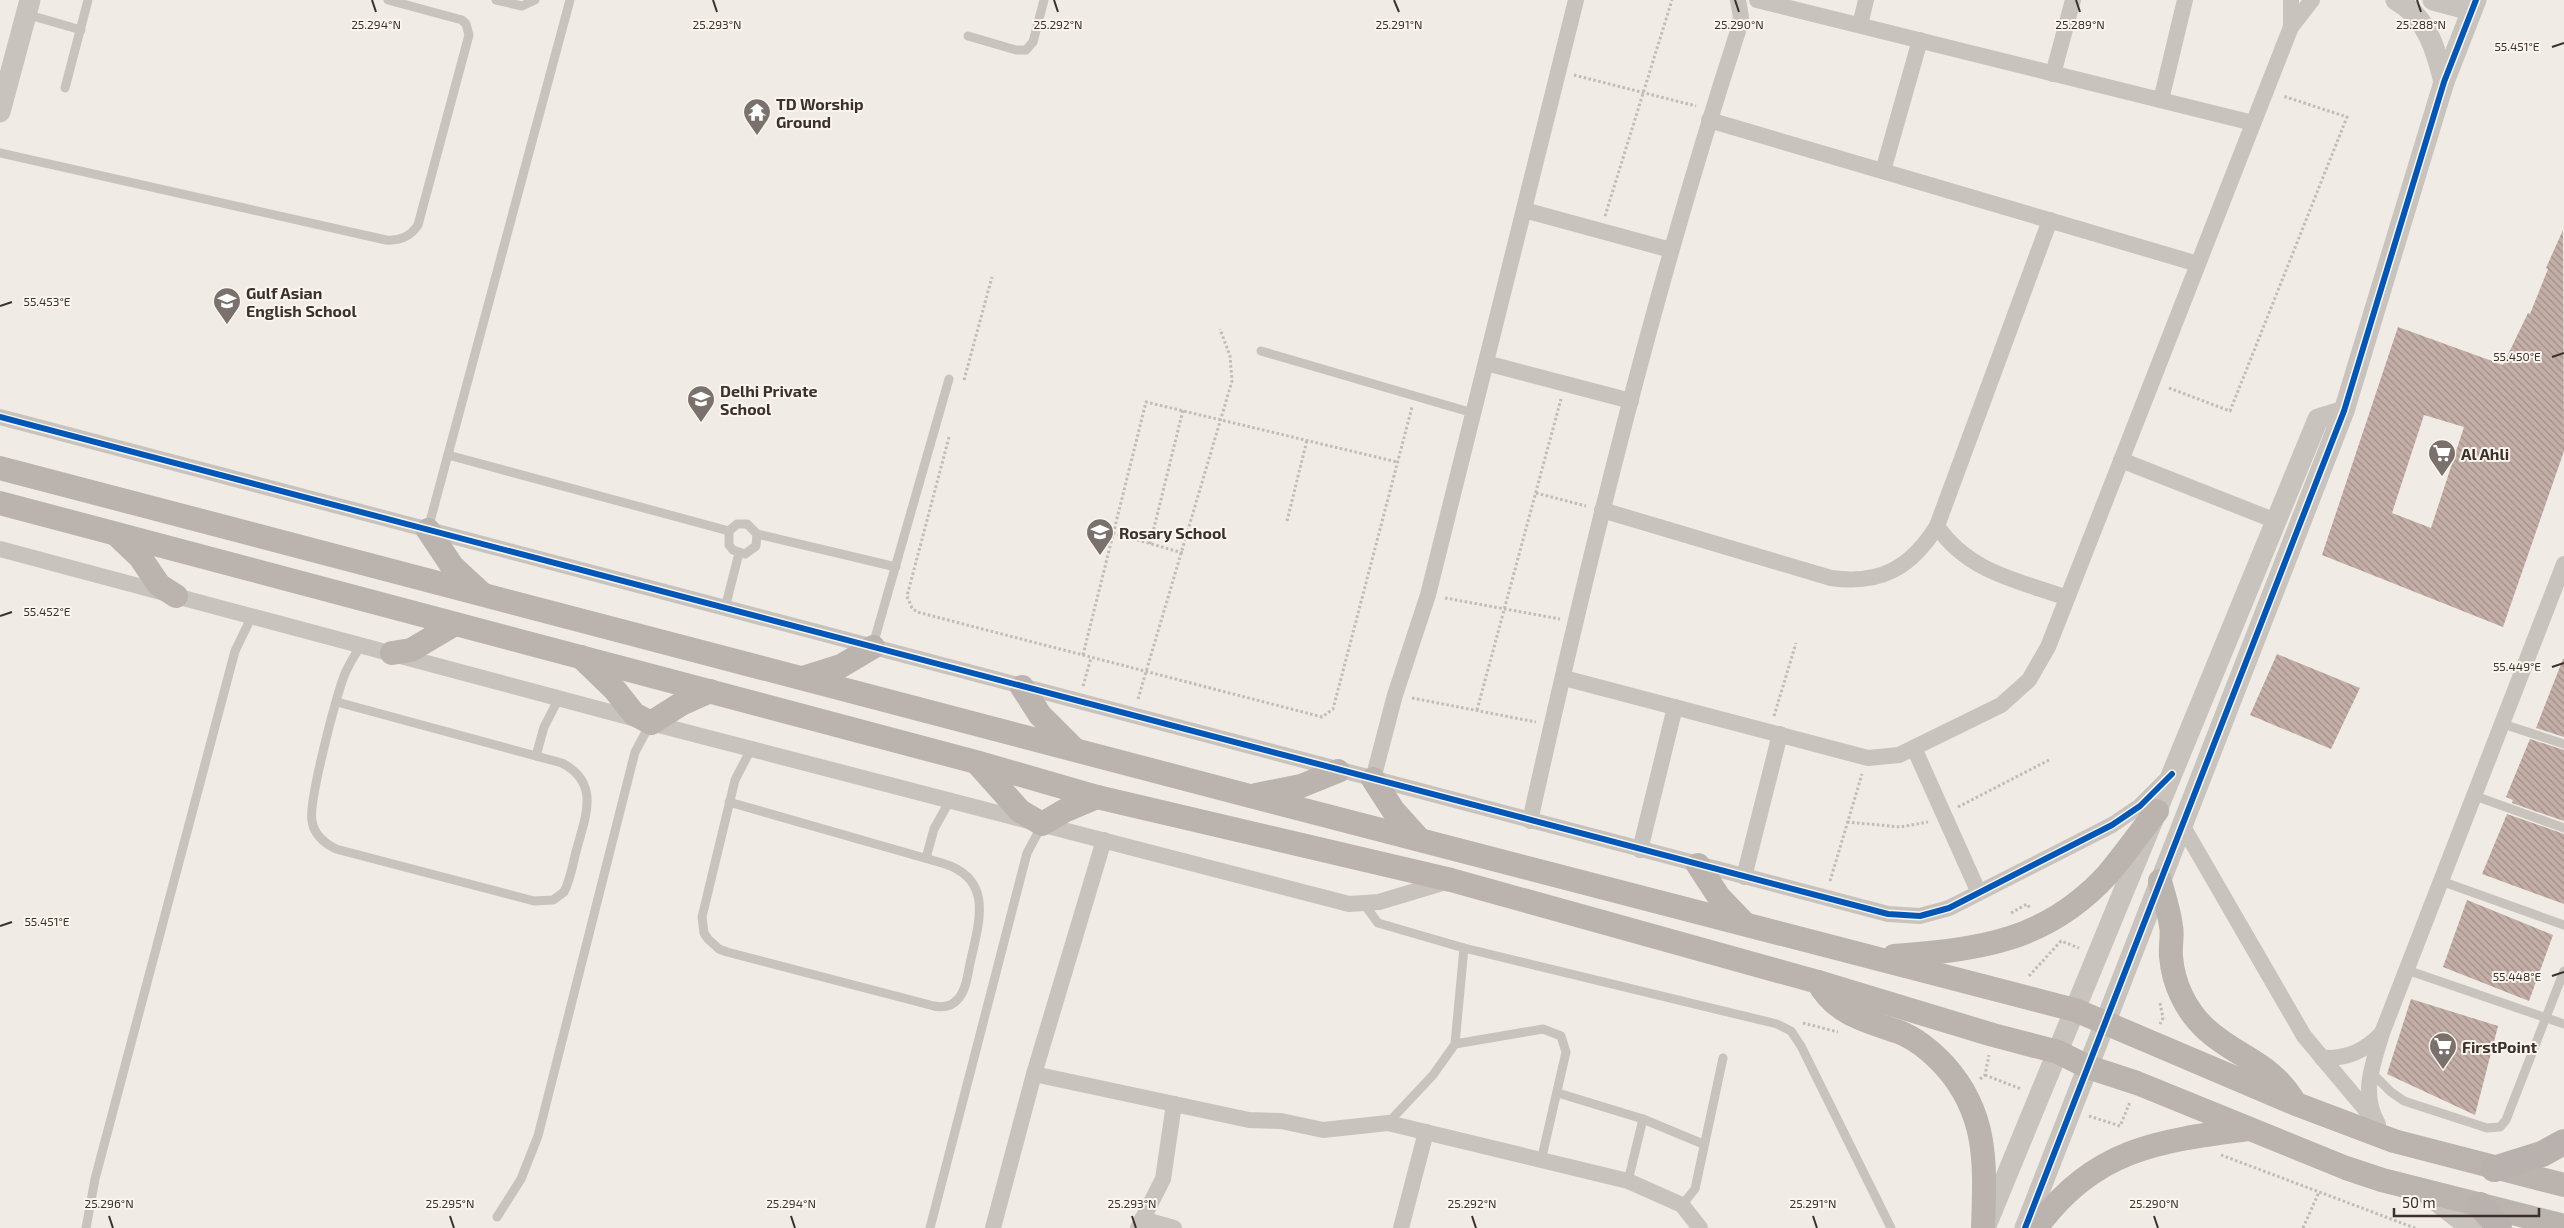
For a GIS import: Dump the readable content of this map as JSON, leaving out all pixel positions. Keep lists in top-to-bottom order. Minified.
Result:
{"places":{"temple":["TD Worship Ground"],"school or university":["Gulf Asian English School","Delhi Private School","Rosary School"],"supermarket":["Al Ahli","FirstPoint"]},"scale_bar":"50 m","coordinates":["25.294°N","25.293°N","25.292°N","25.291°N","25.290°N","25.289°N","25.288°N","55.451°E","55.453°E","55.450°E","55.452°E","55.449°E","55.448°E","25.296°N","25.295°N"]}
